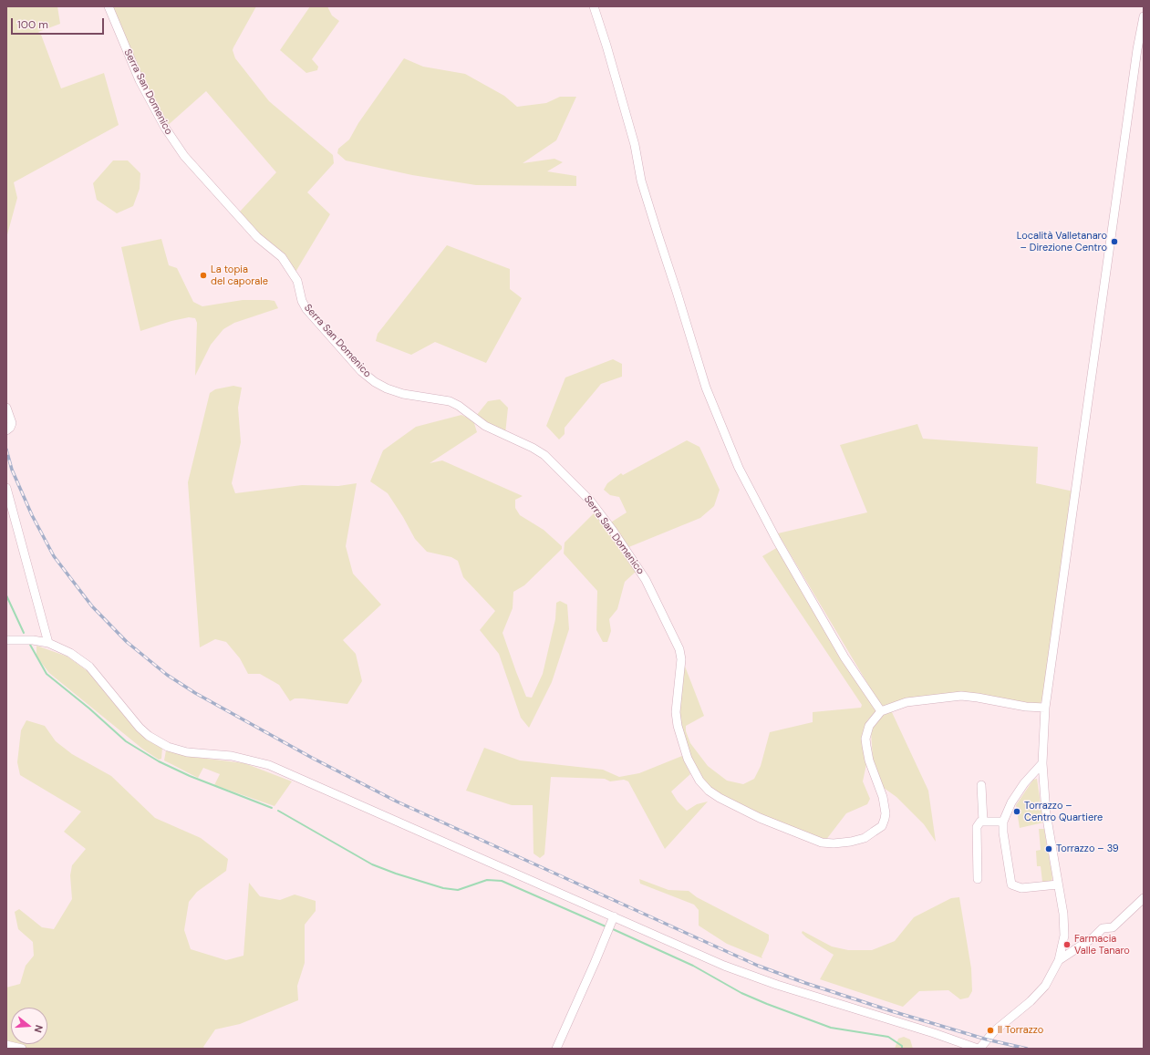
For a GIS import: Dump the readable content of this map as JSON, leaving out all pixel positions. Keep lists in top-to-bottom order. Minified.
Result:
{"streets":{"street":["Serra San Domenico"]},"places":["Località Valletanaro – Direzione Centro","La topia del caporale","Torrazzo – Centro Quartiere","Torrazzo – 39","Farmacia Valle Tanaro","Il Torrazzo"],"scale_bar":"100 m","north":"right"}
